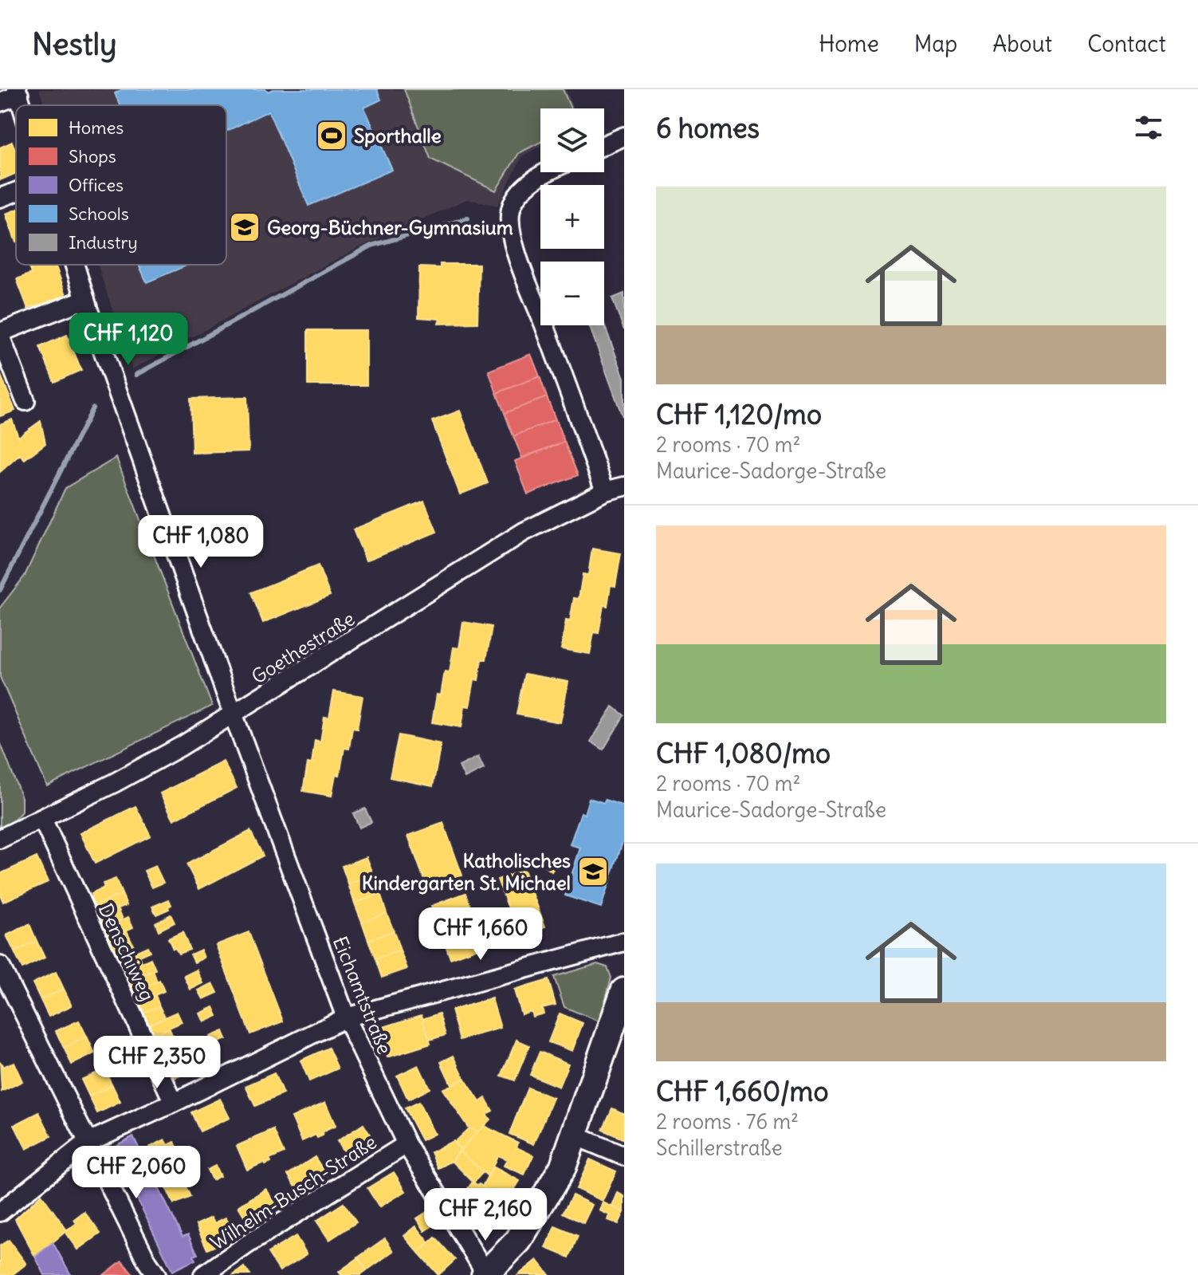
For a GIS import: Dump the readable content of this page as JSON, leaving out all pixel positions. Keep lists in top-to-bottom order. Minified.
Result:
{"streets":{"street":["Goethestraße","Denschiweg","Eichamtstraße","Wilhelm-Busch-Straße"]},"crossings":[["Goethestraße","Denschiweg"],["Goethestraße","Eichamtstraße"],["Eichamtstraße","Wilhelm-Busch-Straße"]],"places":{"sports":["Sporthalle"],"school or university":["Georg-Büchner-Gymnasium","Katholisches Kindergarten St. Michael"]},"legend":["Homes","Shops","Offices","Schools","Industry"],"page":{"header":"Nestly","nav":["Home","Map","About","Contact"],"heading":"6 homes","map_buttons":["+","−"],"list":[{"name":"CHF 1,120/mo","note":"2 rooms · 70 m² · Maurice-Sadorge-Straße"},{"name":"CHF 1,080/mo","note":"2 rooms · 70 m² · Maurice-Sadorge-Straße"},{"name":"CHF 1,660/mo","note":"2 rooms · 76 m² · Schillerstraße"}],"price":["CHF 1,120","CHF 1,080","CHF 1,660","CHF 2,350","CHF 2,060","CHF 2,160"]}}
